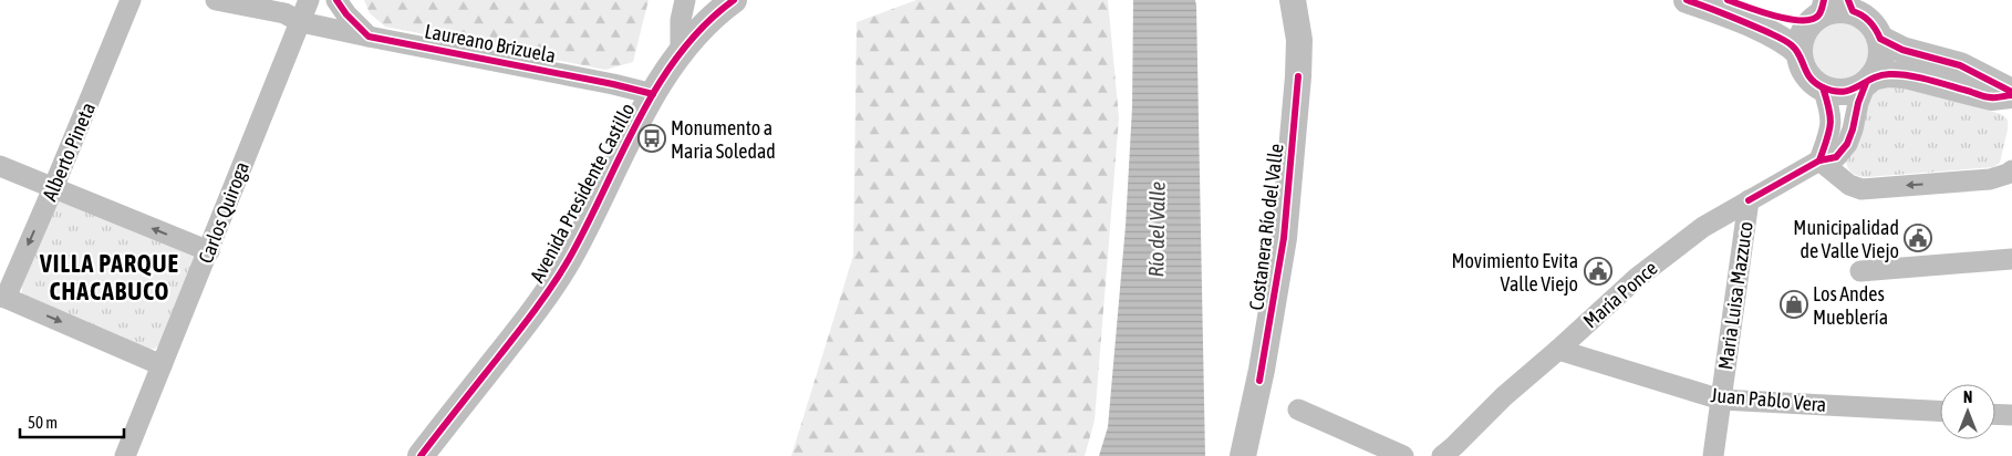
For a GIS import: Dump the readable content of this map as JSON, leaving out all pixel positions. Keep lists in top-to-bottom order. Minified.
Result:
{"streets":{"main road":["Avenida Presidente Castillo","Costanera Río del Valle"],"street":["Laureano Brizuela","Alberto Pineta","Carlos Quiroga","María Ponce","Maria Luisa Mazzuco","Juan Pablo Vera"]},"crossings":[["Laureano Brizuela","Avenida Presidente Castillo"],["Laureano Brizuela","Carlos Quiroga"],["María Ponce","Maria Luisa Mazzuco"],["María Ponce","Juan Pablo Vera"],["Maria Luisa Mazzuco","Juan Pablo Vera"]],"one_way":["Alberto Pineta"],"districts":["VILLA PARQUE CHACABUCO"],"water":["Río del Valle"],"places":{"bus stop":["Monumento a Maria Soledad"],"public building":["Municipalidad de Valle Viejo","Movimiento Evita Valle Viejo"],"shop":["Los Andes Mueblería"]},"scale_bar":"50 m","north":"top"}
